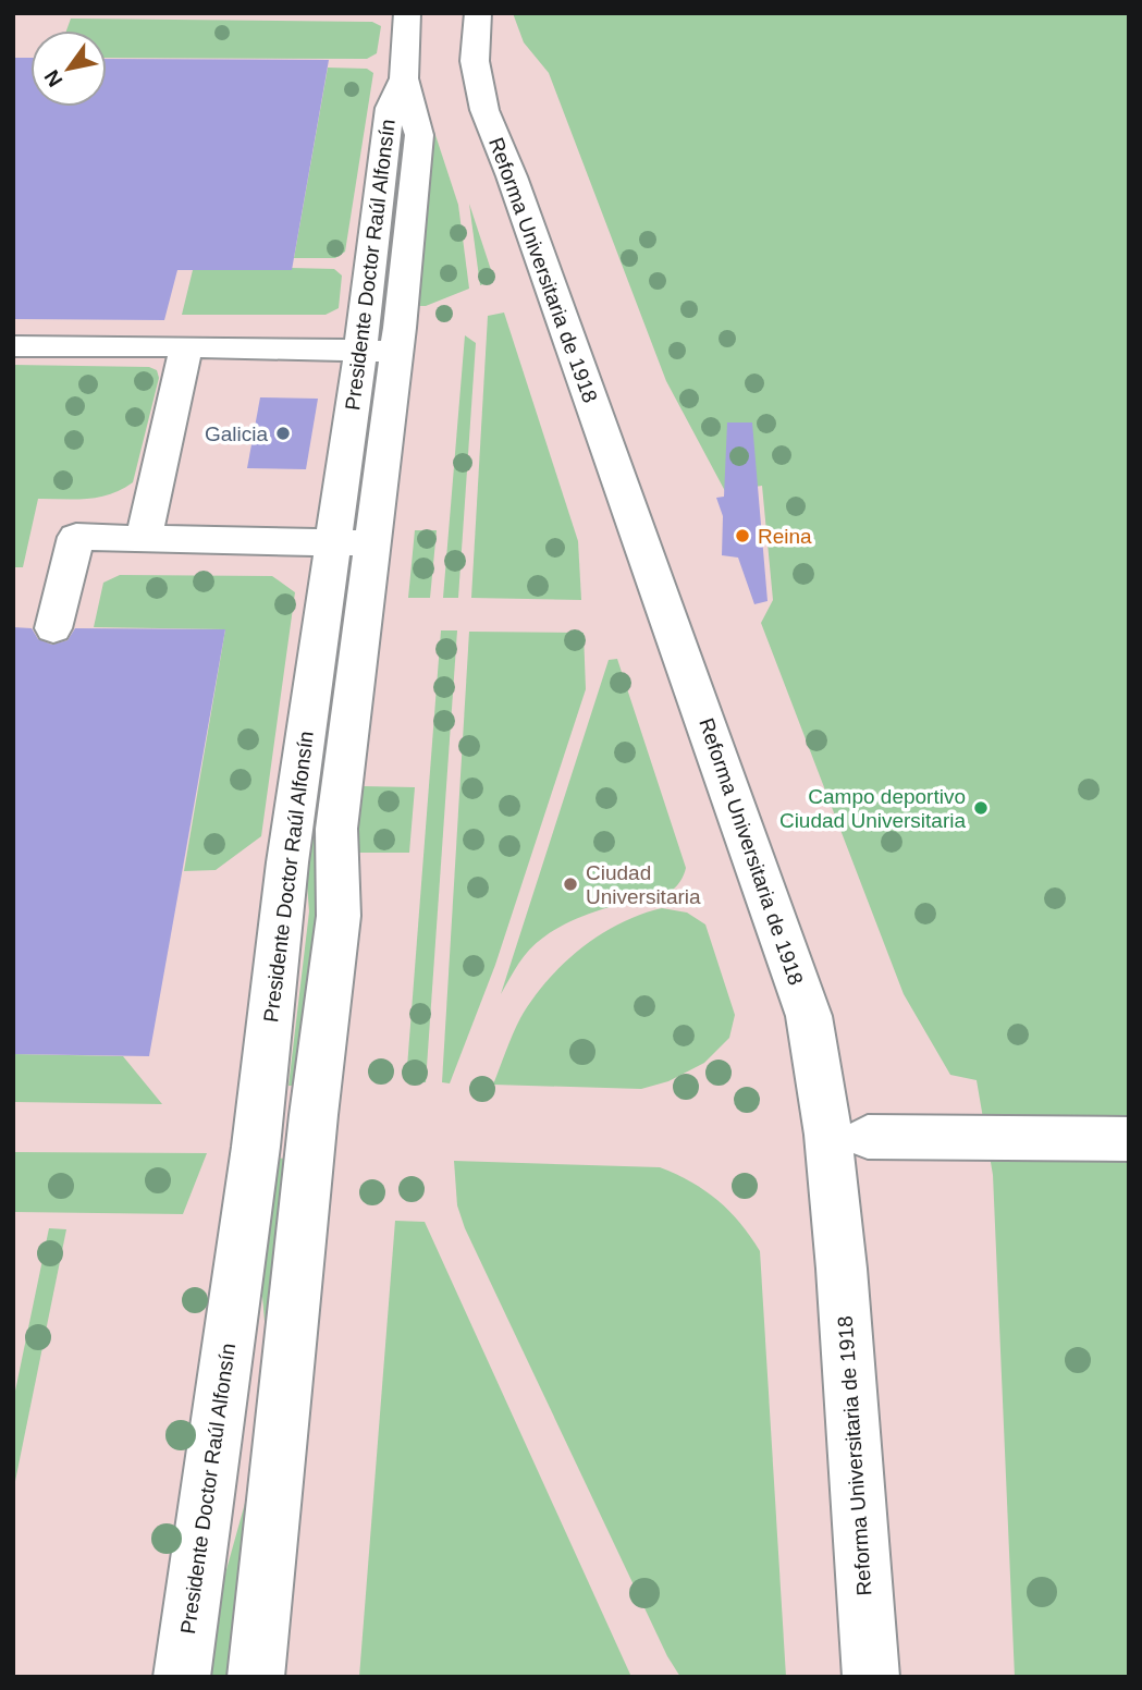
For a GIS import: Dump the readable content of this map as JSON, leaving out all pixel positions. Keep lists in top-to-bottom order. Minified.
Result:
{"streets":{"lane":["Presidente Doctor Raúl Alfonsín","Reforma Universitaria de 1918"]},"places":["Galicia","Reina","Campo deportivo Ciudad Universitaria","Ciudad Universitaria"],"north":"bottom left"}
